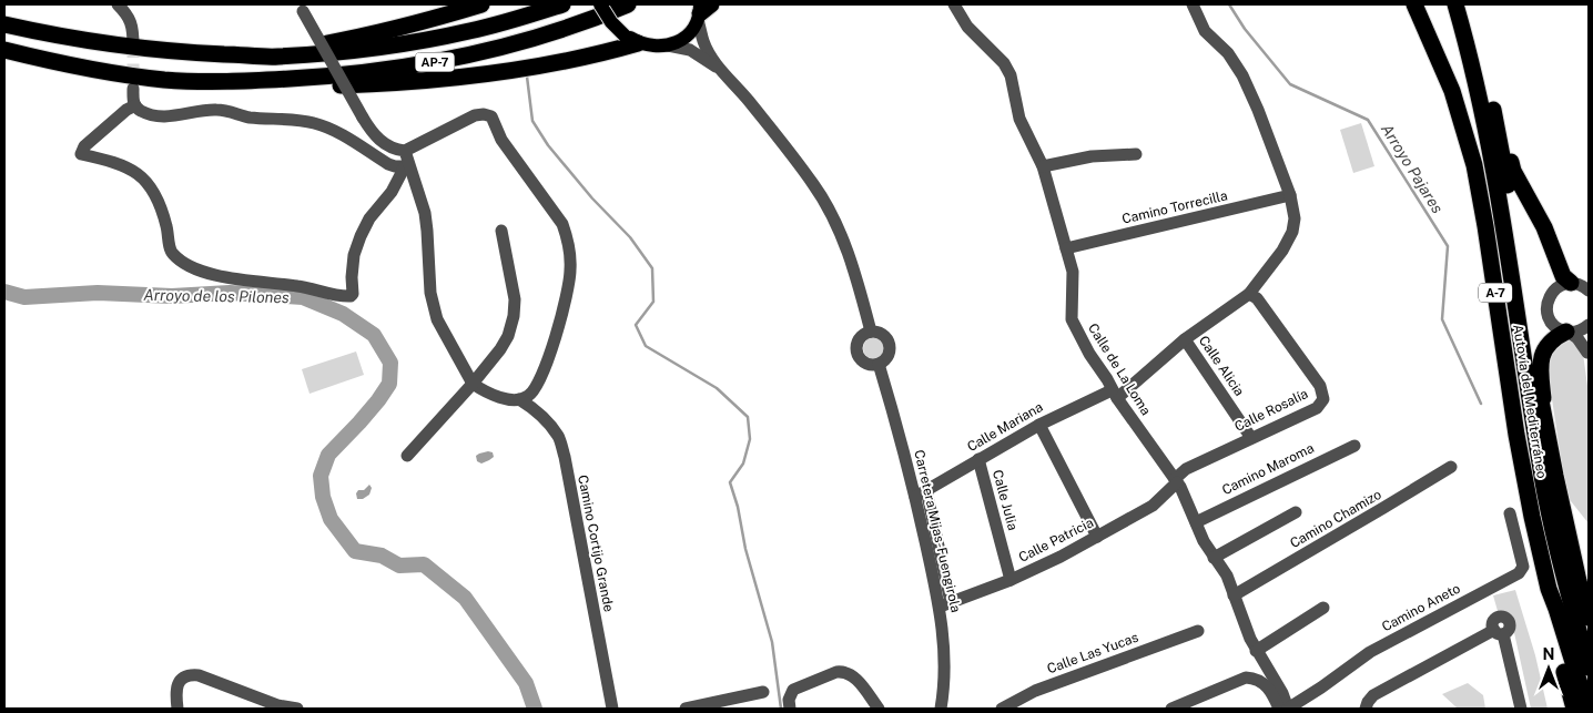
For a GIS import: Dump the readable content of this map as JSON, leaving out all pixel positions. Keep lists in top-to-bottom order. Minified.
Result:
{"streets":{"highway":["AP-7","A-7","Autovía del Mediterráneo"],"street":["Camino Torrecilla","Calle Alicia","Calle de La Loma","Calle Rosalía","Calle Mariana","Camino Maroma","Calle Julia","Camino Chamizo","Carretera Mijas-Fuengirola","Calle Patricia","Camino Cortijo Grande","Camino Aneto","Calle Las Yucas"]},"crossings":[["Camino Torrecilla","Calle de La Loma"],["Camino Torrecilla","Calle Mariana"],["Calle Alicia","Calle Rosalía"],["Calle Alicia","Calle Mariana"],["Calle de La Loma","Calle Rosalía"],["Calle de La Loma","Calle Mariana"],["Calle de La Loma","Camino Maroma"],["Calle de La Loma","Camino Chamizo"],["Calle de La Loma","Calle Patricia"],["Calle de La Loma","Camino Aneto"],["Calle Rosalía","Calle Mariana"],["Calle Rosalía","Calle Patricia"],["Calle Mariana","Calle Julia"],["Calle Mariana","Carretera Mijas-Fuengirola"],["Calle Julia","Calle Patricia"],["Carretera Mijas-Fuengirola","Calle Patricia"]],"water":["Arroyo Pajares","Arroyo de los Pilones"],"north":"top"}
